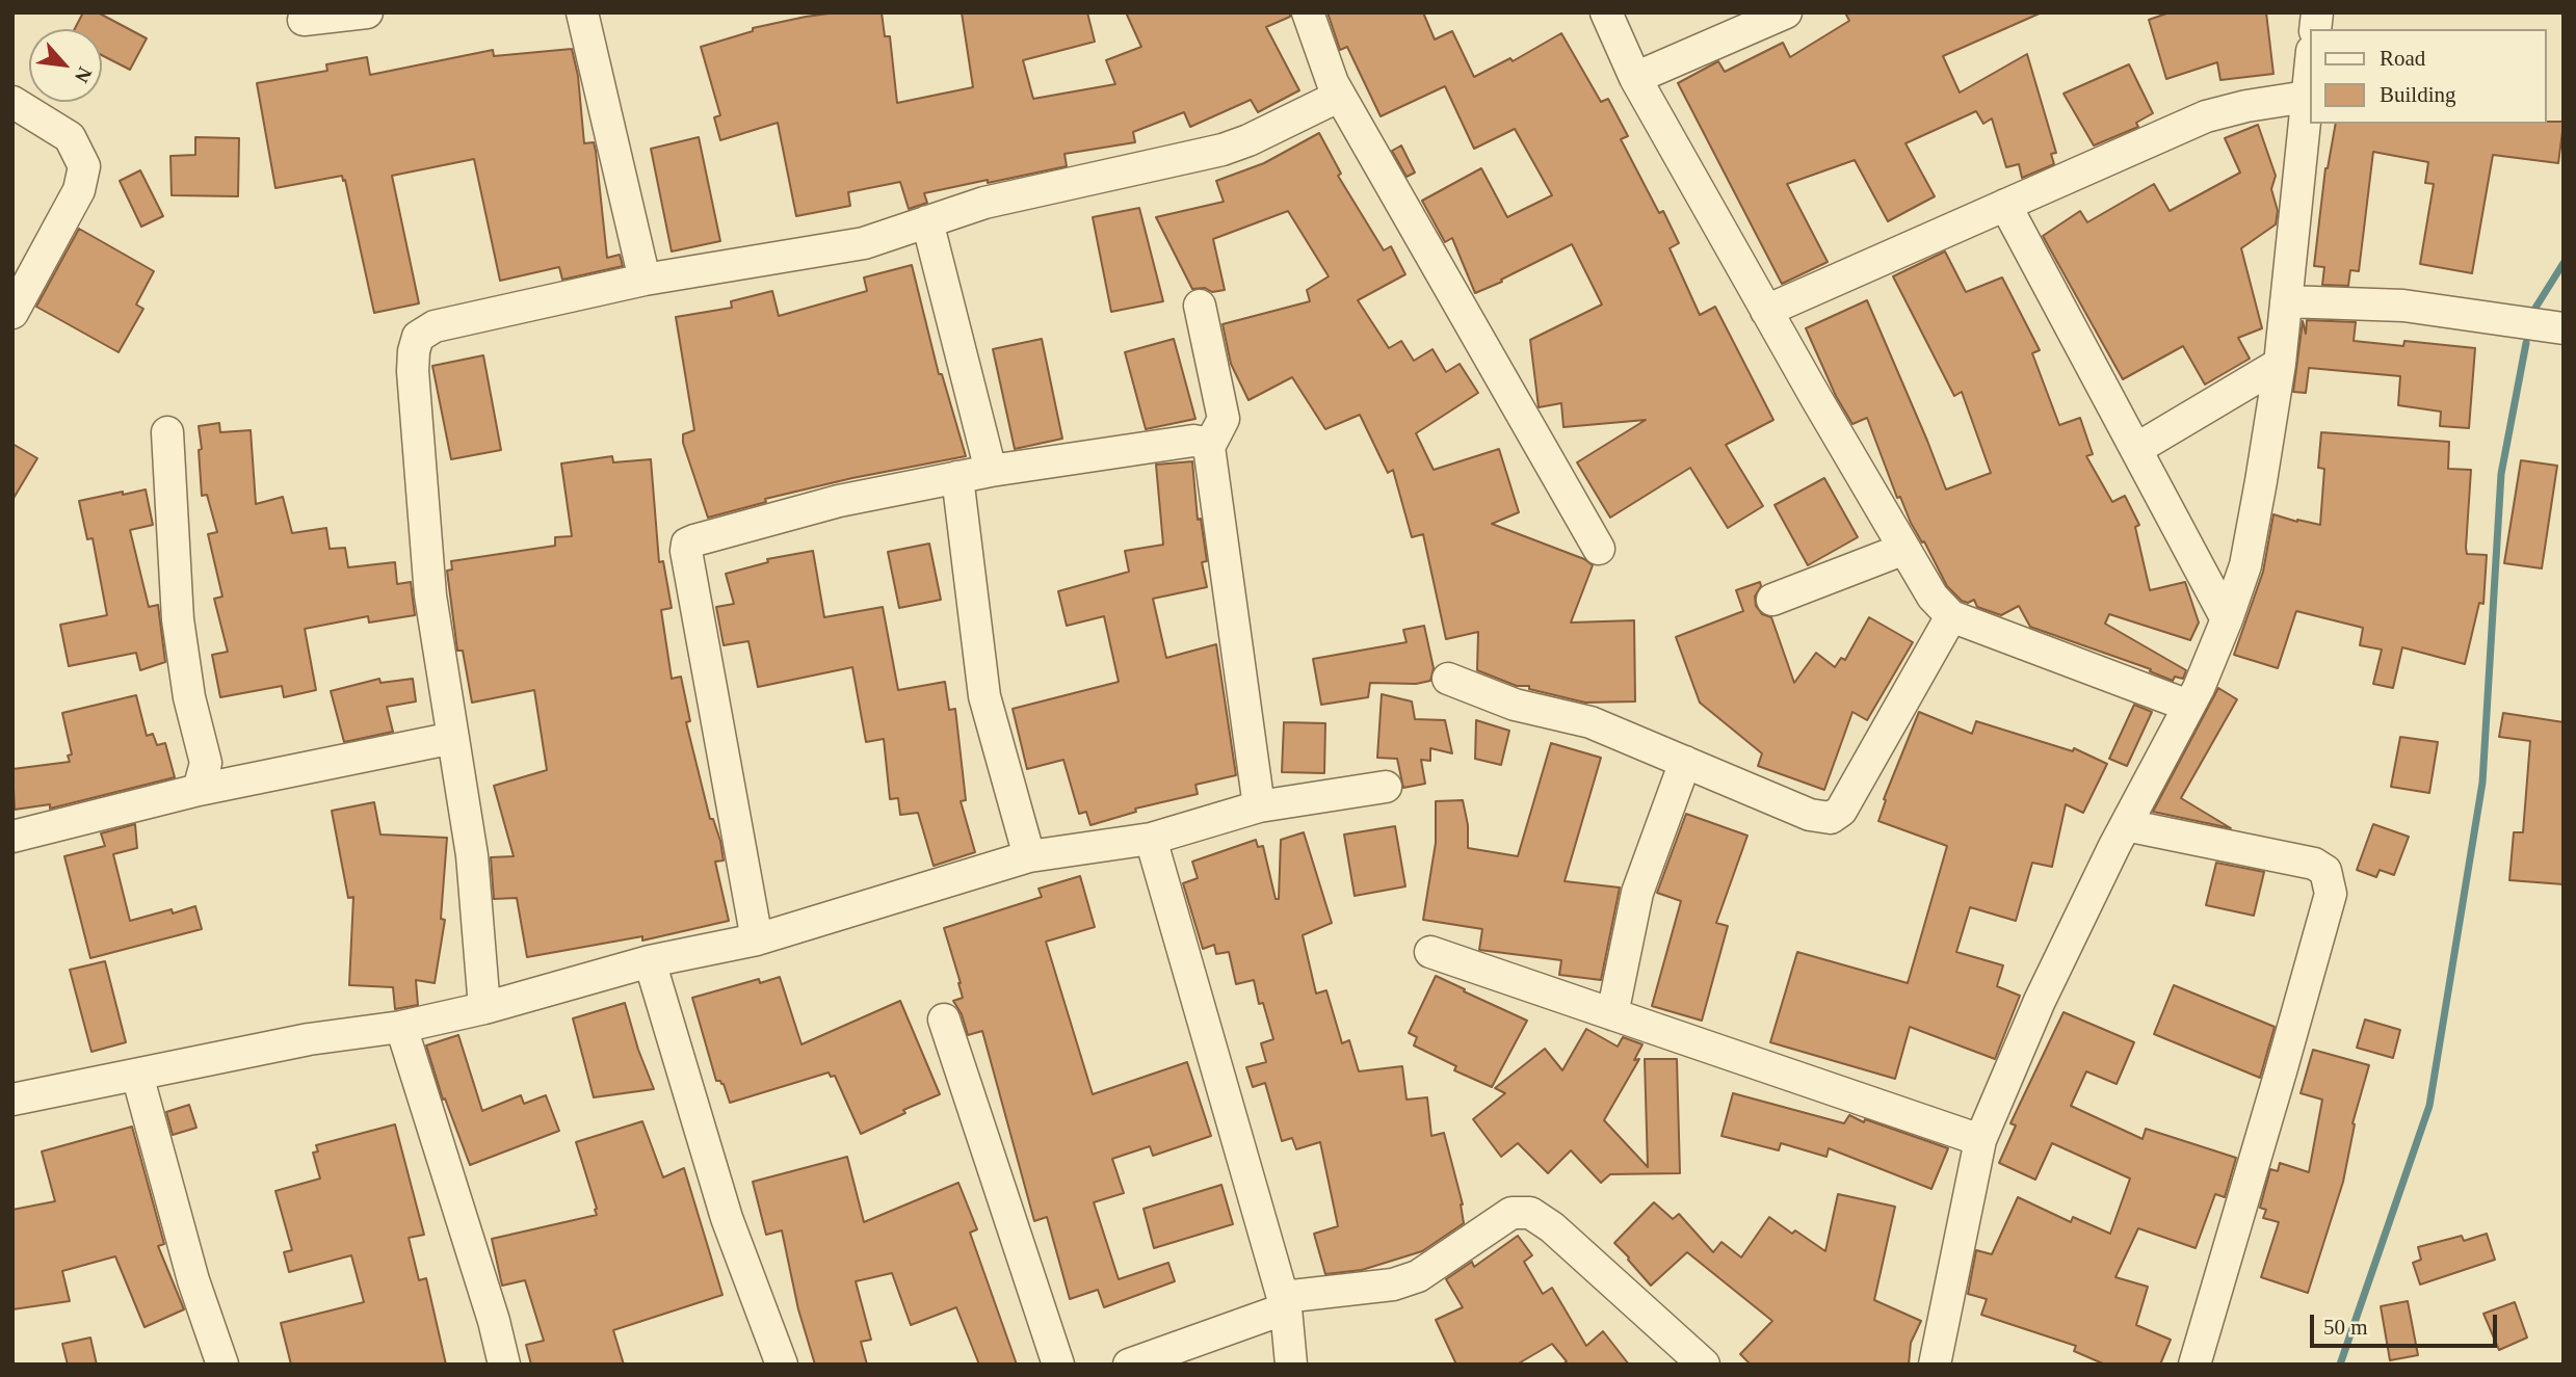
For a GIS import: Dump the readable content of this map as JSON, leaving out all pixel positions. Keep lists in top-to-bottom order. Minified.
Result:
{"legend":["Road","Building"],"scale_bar":"50 m","north":"bottom right"}
